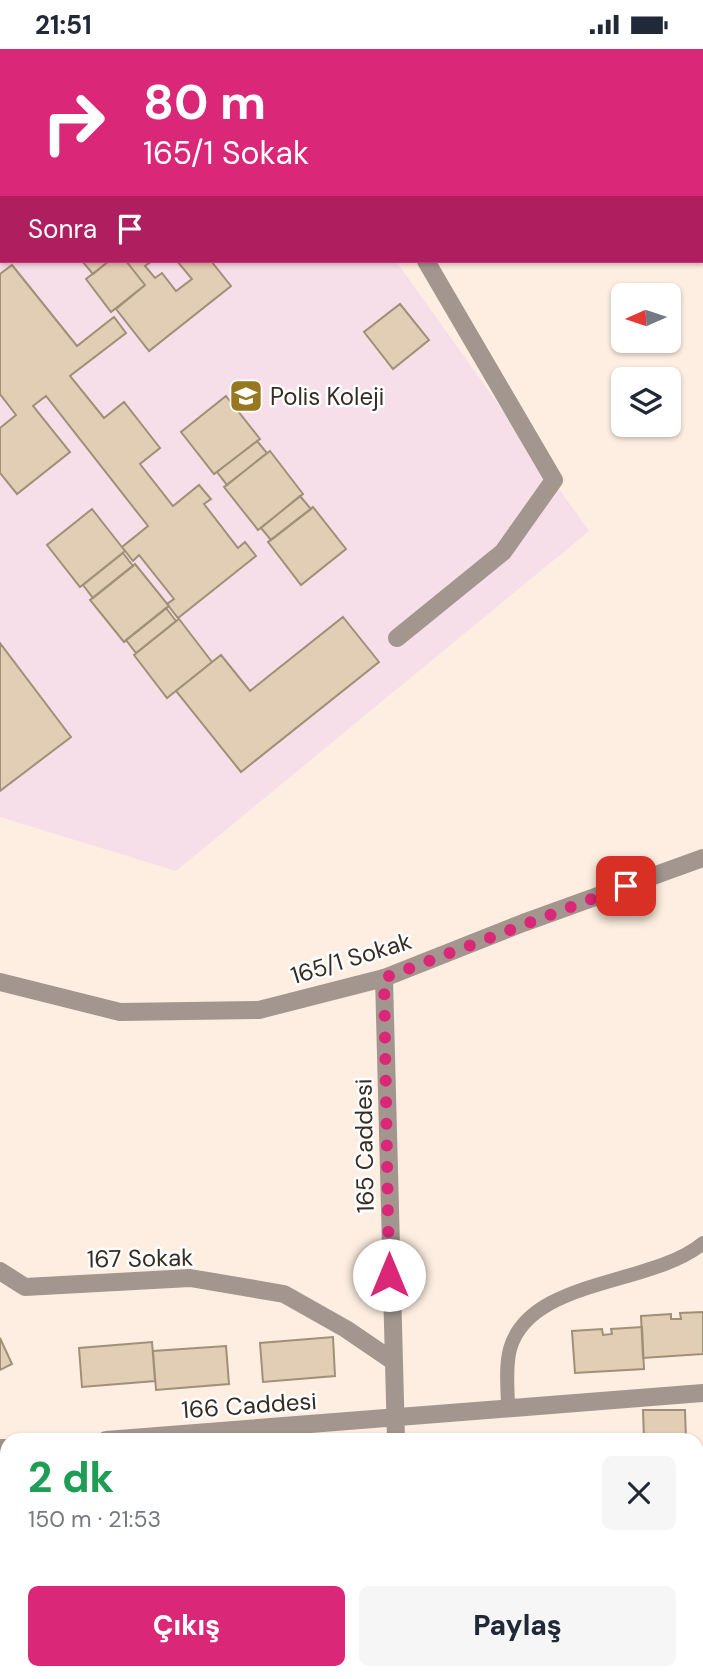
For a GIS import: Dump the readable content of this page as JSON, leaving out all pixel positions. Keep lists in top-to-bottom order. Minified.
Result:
{"streets":{"street":["165/1 Sokak","165 Caddesi","167 Sokak","166 Caddesi"]},"crossings":[["165/1 Sokak","165 Caddesi"],["165 Caddesi","167 Sokak"],["165 Caddesi","166 Caddesi"]],"places":{"school or university":["Polis Koleji"]},"north":"left","page":{"status":"21:51","turn":["80 m","165/1 Sokak"],"then":"Sonra","heading":["2 dk","150 m · 21:53"],"buttons":["Çıkış","Paylaş"]}}
